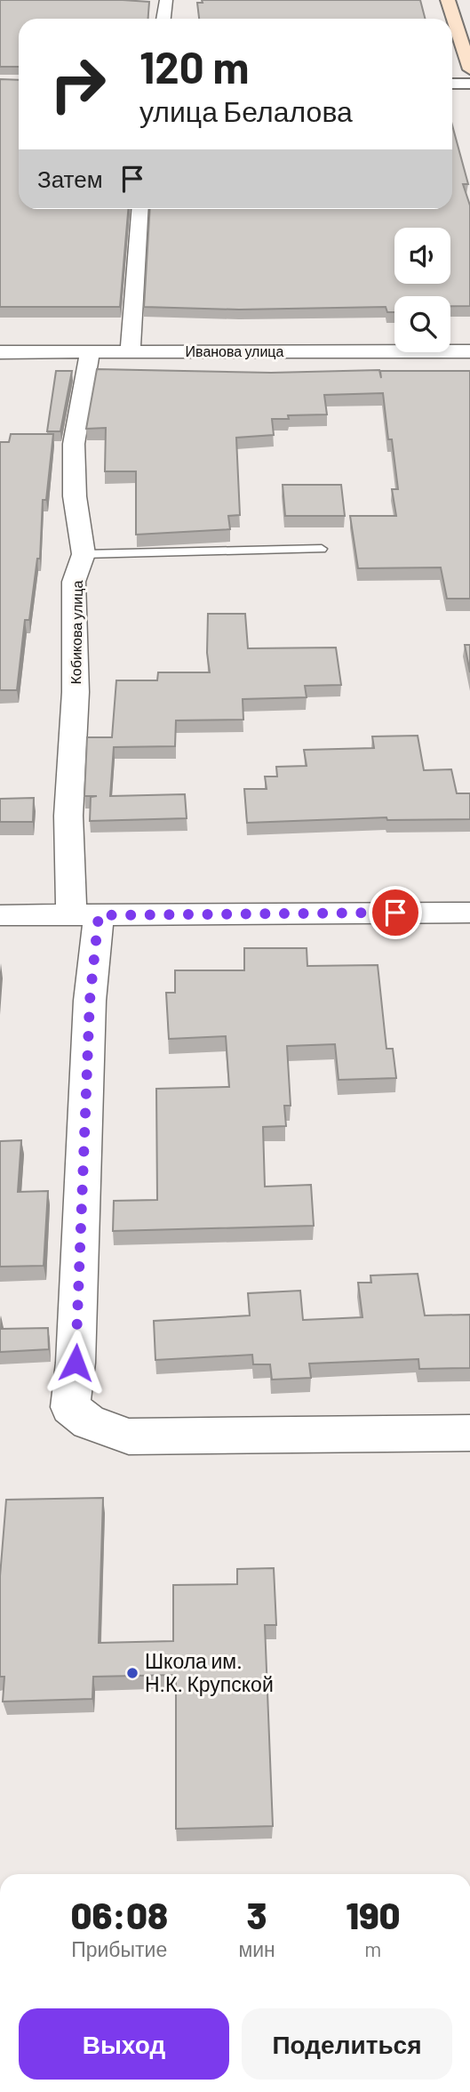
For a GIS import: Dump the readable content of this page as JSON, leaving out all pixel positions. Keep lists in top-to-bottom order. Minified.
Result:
{"streets":{"street":["Иванова улица","Кобикова улица"]},"crossings":[["Иванова улица","Кобикова улица"]],"places":["Школа им. Н.К. Крупской"],"page":{"turn":["120 m","улица Белалова"],"then":"Затем","eta":["06:08","Прибытие","3","мин","190","m"],"buttons":["Выход","Поделиться"]}}
